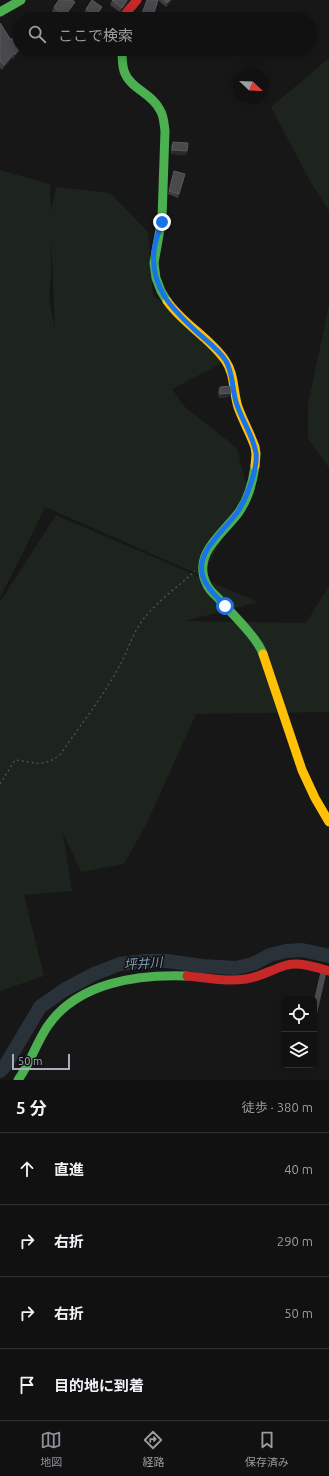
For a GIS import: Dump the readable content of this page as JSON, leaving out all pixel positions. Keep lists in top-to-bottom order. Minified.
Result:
{"water":["坪井川"],"scale_bar":"50 m","north":"bottom right","page":{"search":"ここで検索","scale":"50 m","heading":["5 分","徒歩 · 380 m"],"list":[["直進","40 m"],["右折","290 m"],["右折","50 m"],"目的地に到着"],"nav":["地図","経路","保存済み"]}}
